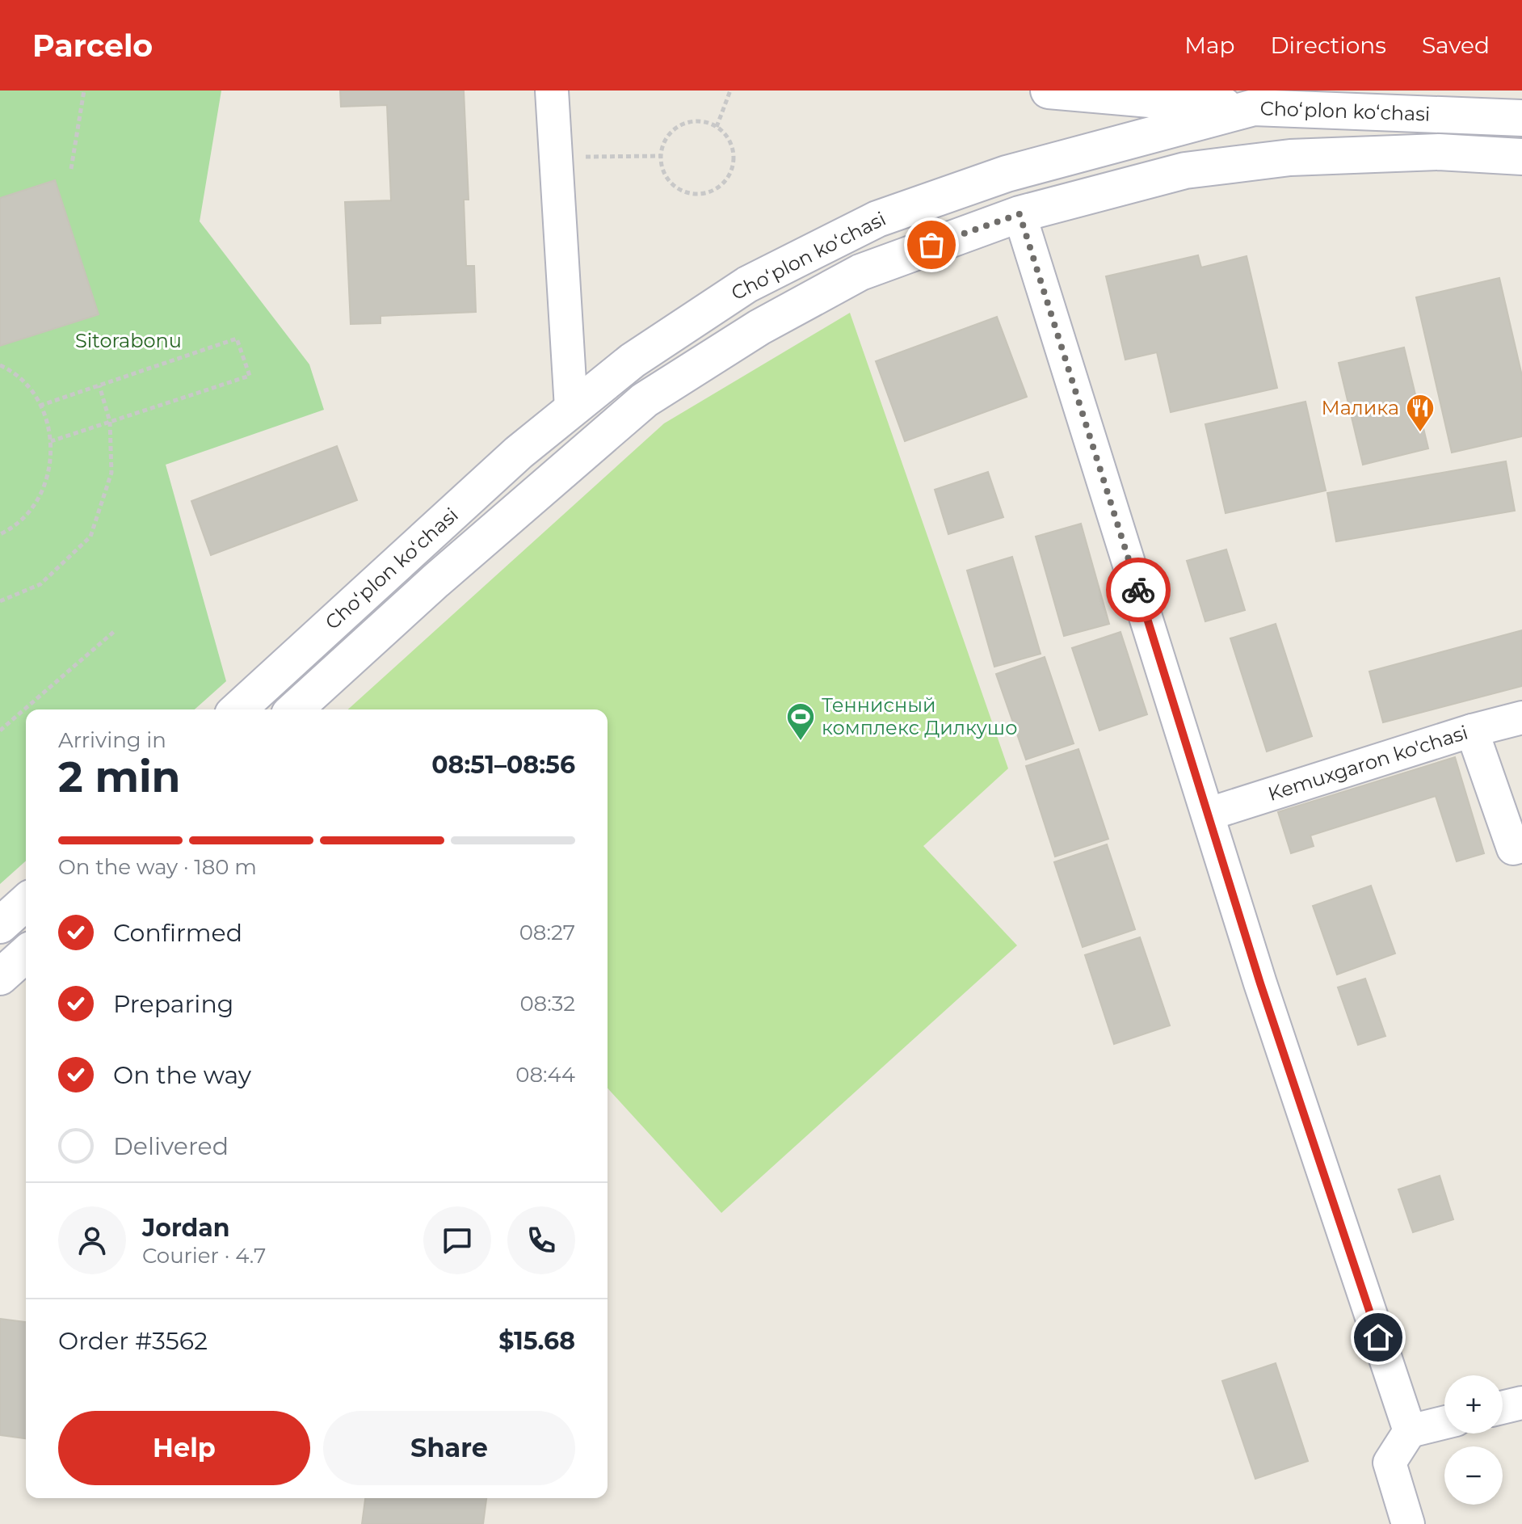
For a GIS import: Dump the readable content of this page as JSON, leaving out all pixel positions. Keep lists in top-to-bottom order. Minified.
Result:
{"streets":{"main road":["Choʻplon koʻchasi"],"street":["Kemuxgaron ko'chasi"]},"parks":["Sitorabonu"],"places":{"restaurant":["Малика"],"sports":["Теннисный комплекс Дилкушо"]},"page":{"header":"Parcelo","nav":["Map","Directions","Saved"],"heading":["2 min","Arriving in","08:51–08:56"],"panel":["Jordan","Courier · 4.7","Order #3562","$15.68"],"bar":"On the way · 180 m","list":[["Confirmed","08:27"],["Preparing","08:32"],["On the way","08:44"],"Delivered"],"map_buttons":["+","−"],"buttons":["Help","Share"]}}
